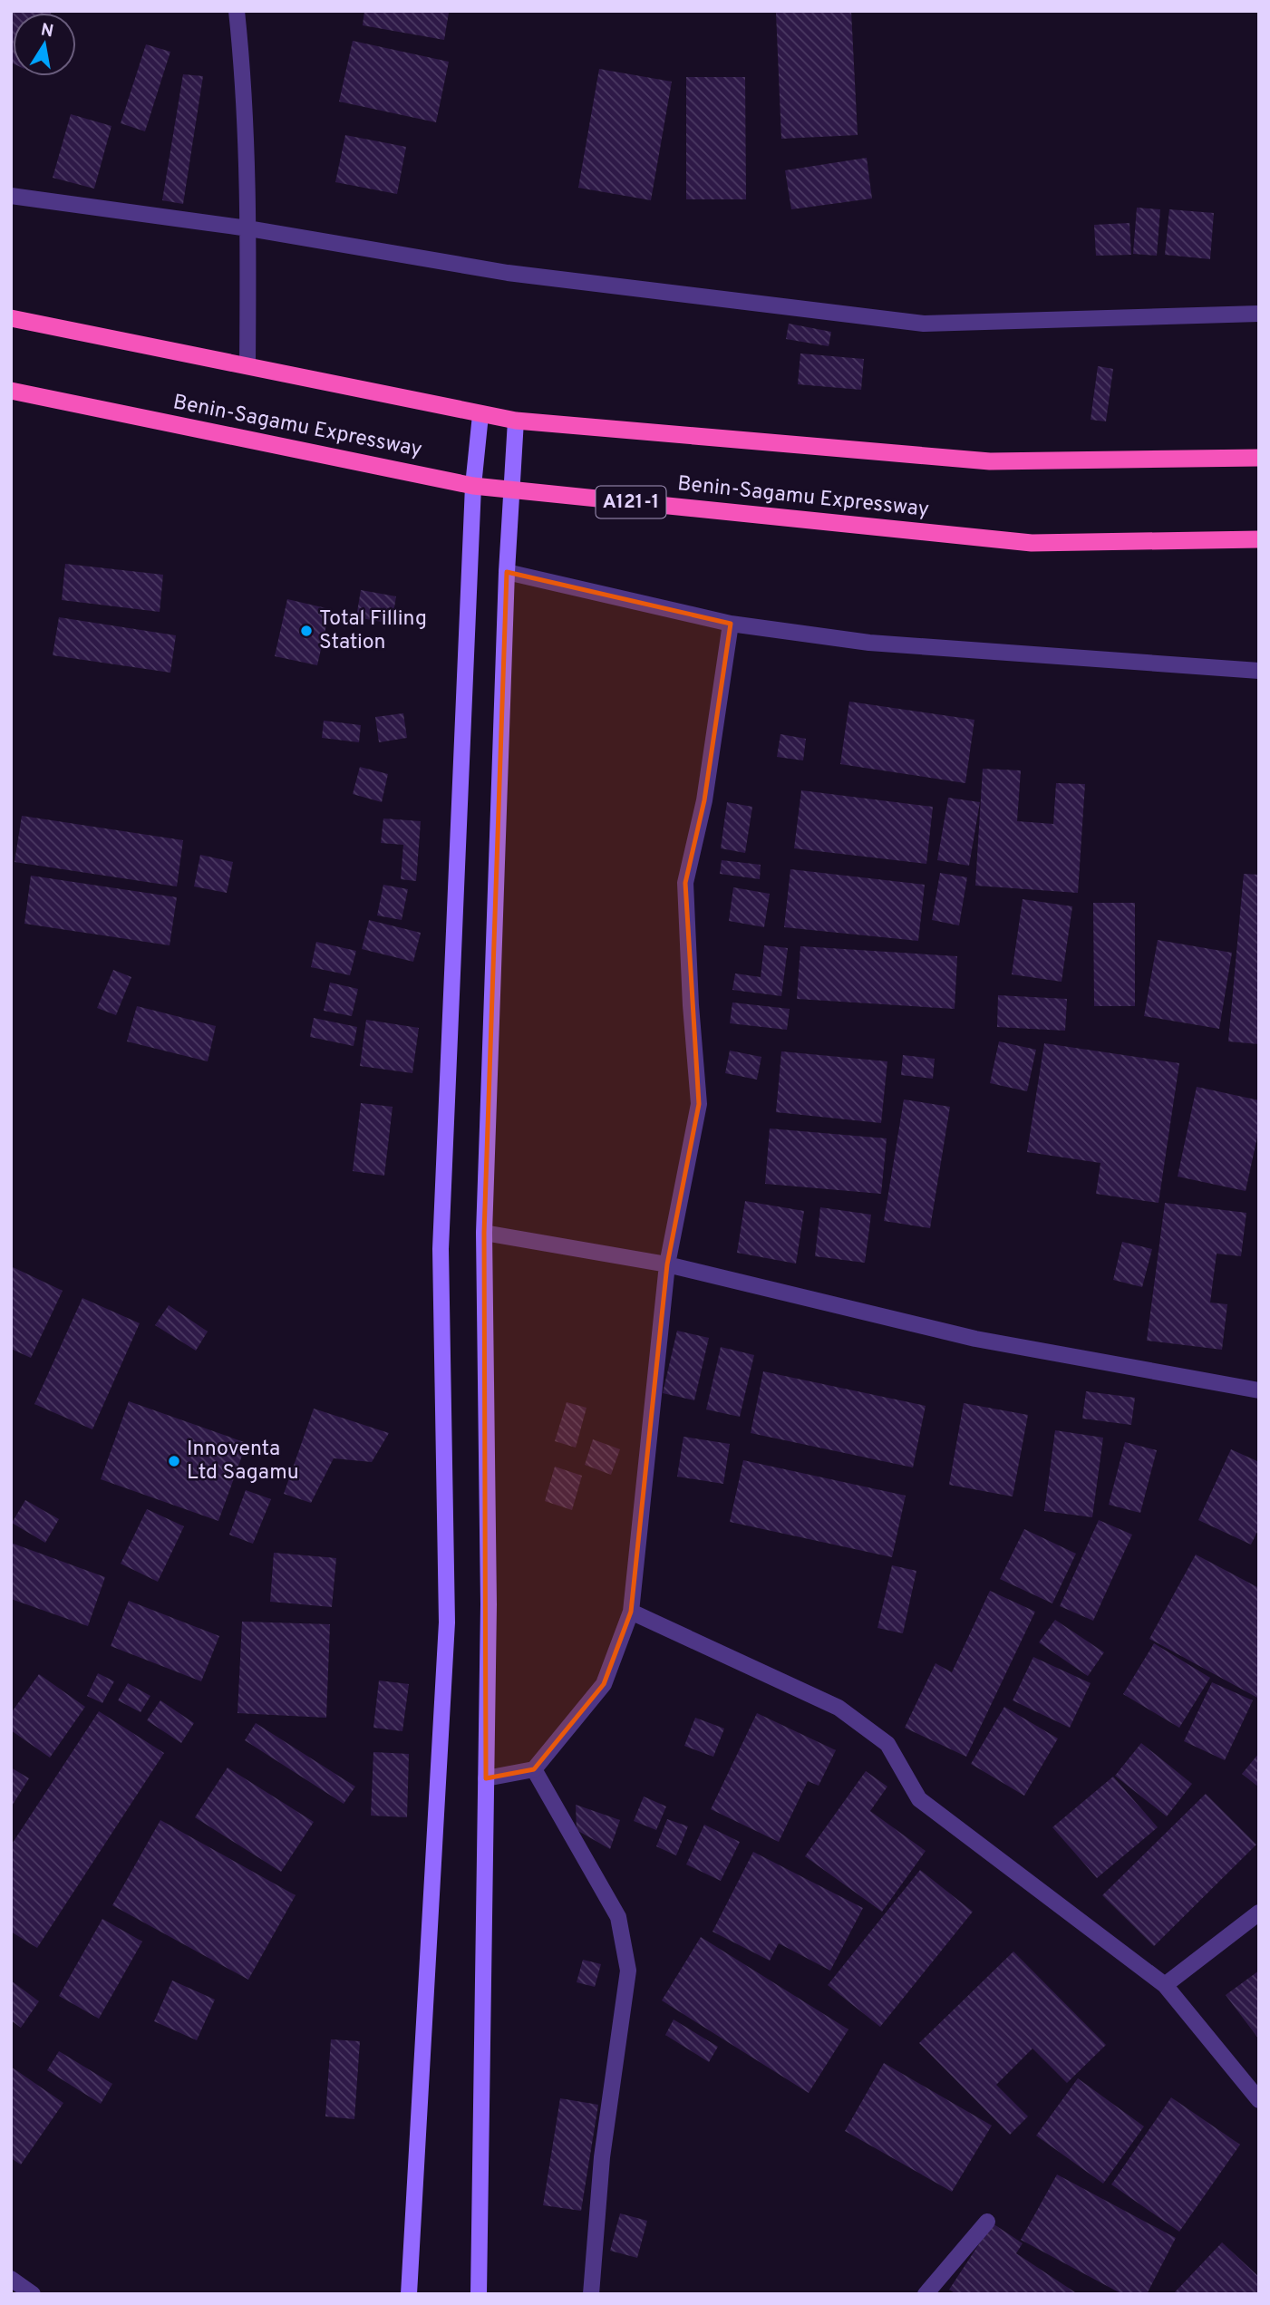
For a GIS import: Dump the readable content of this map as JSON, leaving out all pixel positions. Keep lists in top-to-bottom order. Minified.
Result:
{"streets":{"highway":["Benin-Sagamu Expressway","A121-1"]},"places":["Total Filling Station","Innoventa Ltd Sagamu"],"north":"top"}
